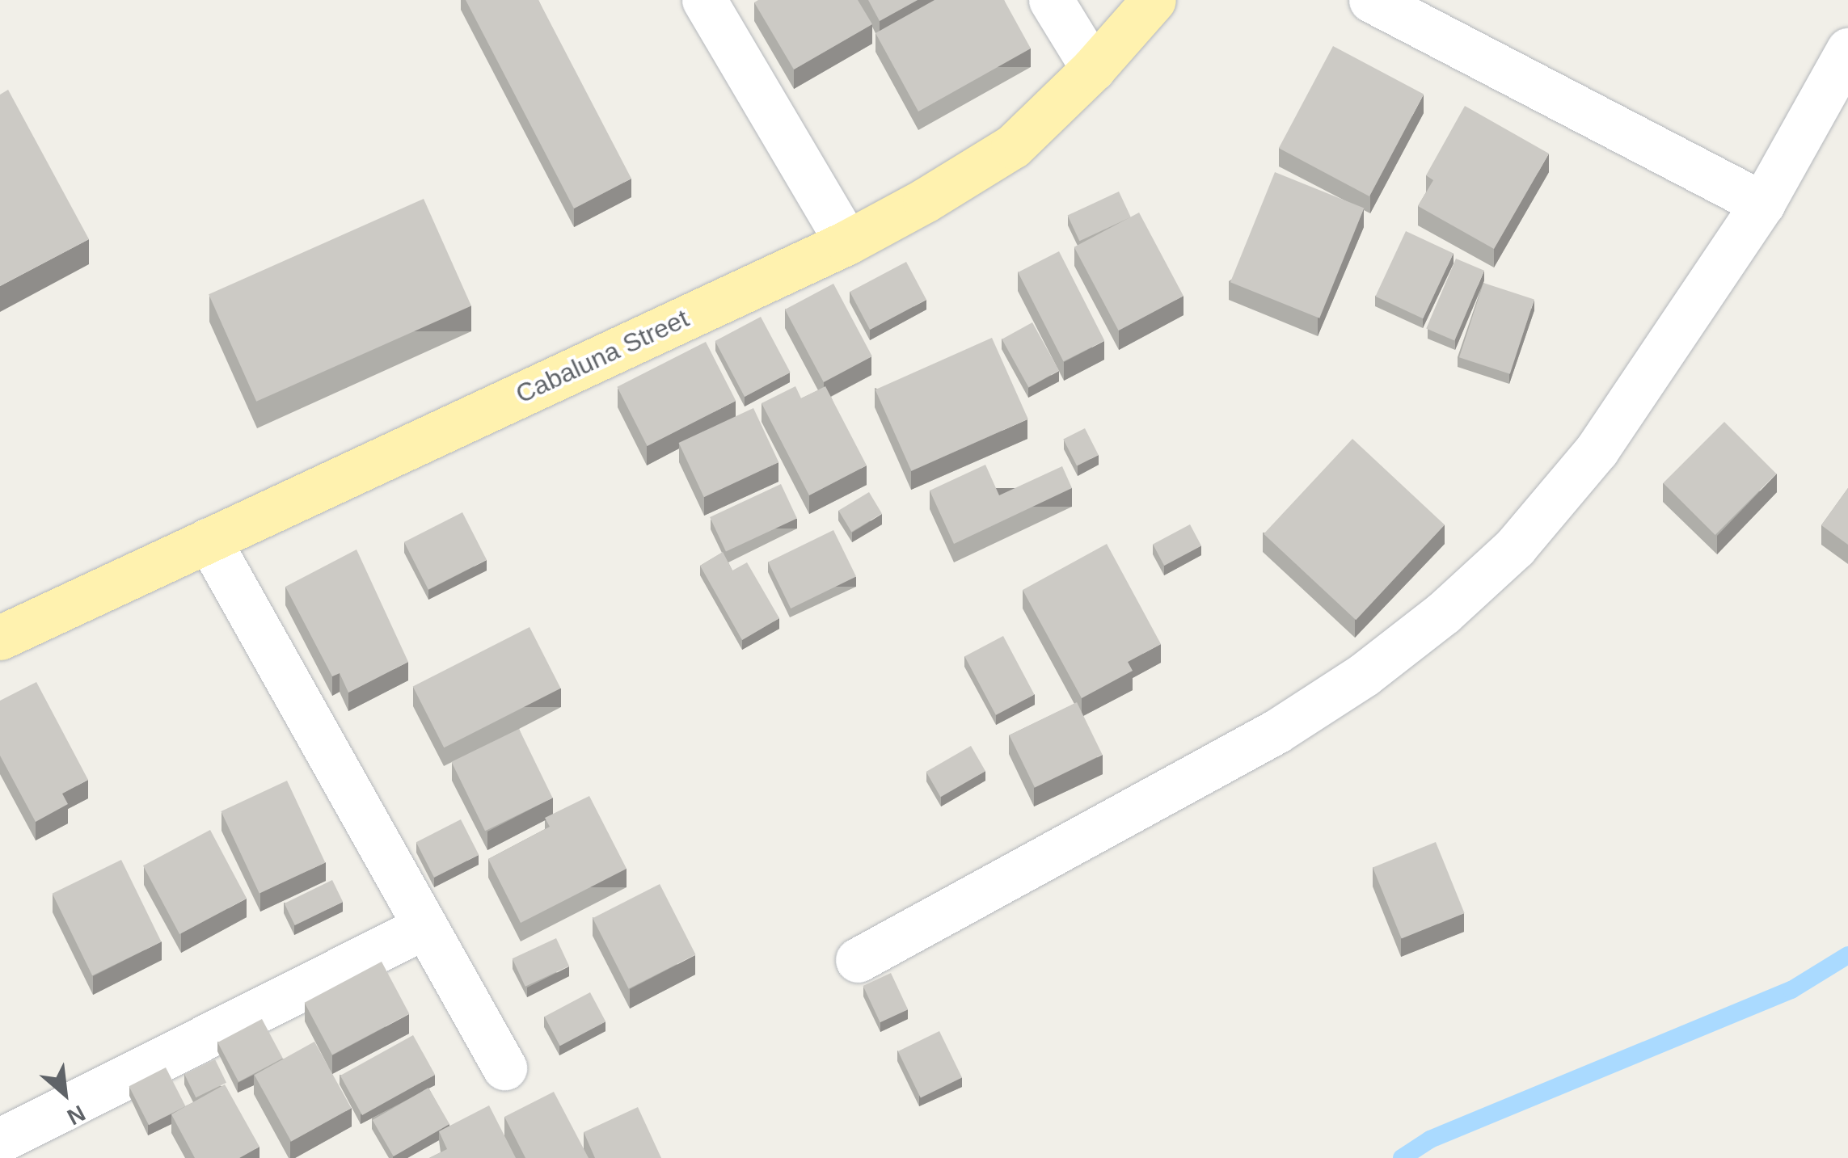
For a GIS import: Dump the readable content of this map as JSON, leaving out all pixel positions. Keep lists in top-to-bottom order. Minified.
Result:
{"streets":{"main road":["Cabaluna Street"]},"north":"bottom right"}
